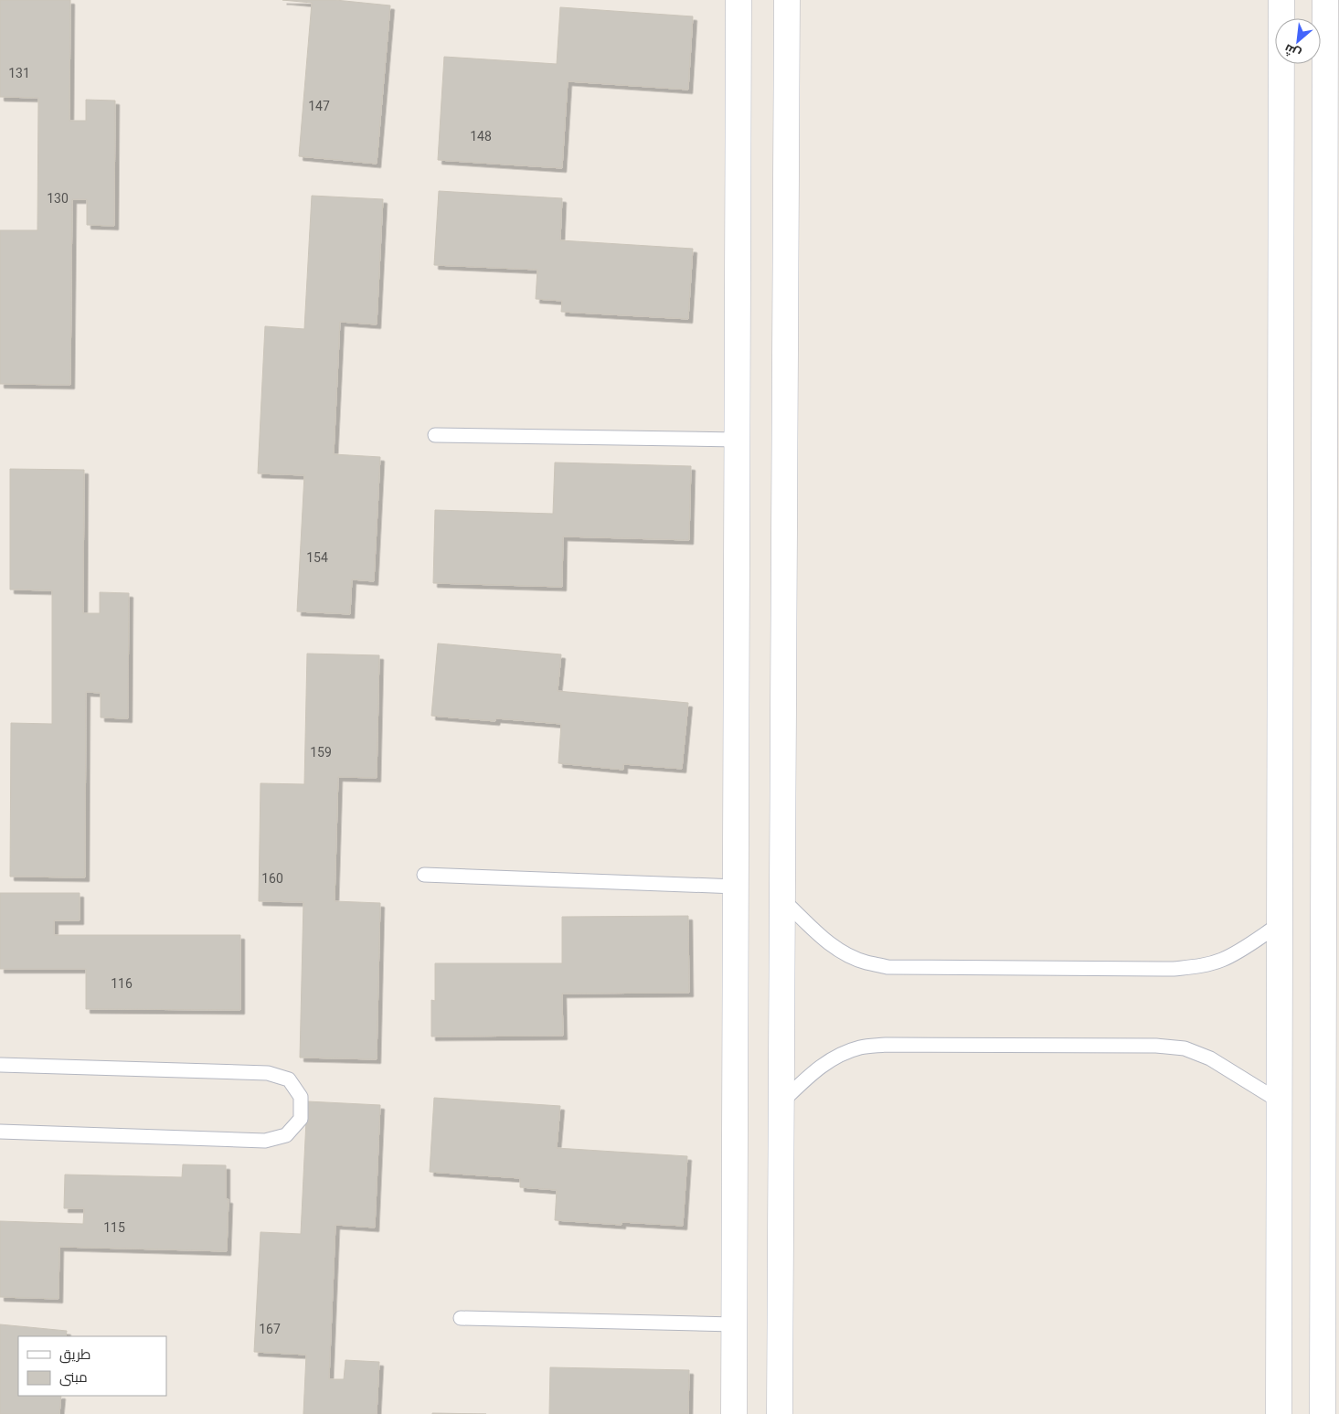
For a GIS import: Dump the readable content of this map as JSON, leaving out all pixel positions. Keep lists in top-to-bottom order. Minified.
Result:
{"house_numbers":["131","147","148","130","154","159","160","116","115","167"],"legend":["طريق","مبنى"],"north":"bottom left"}
